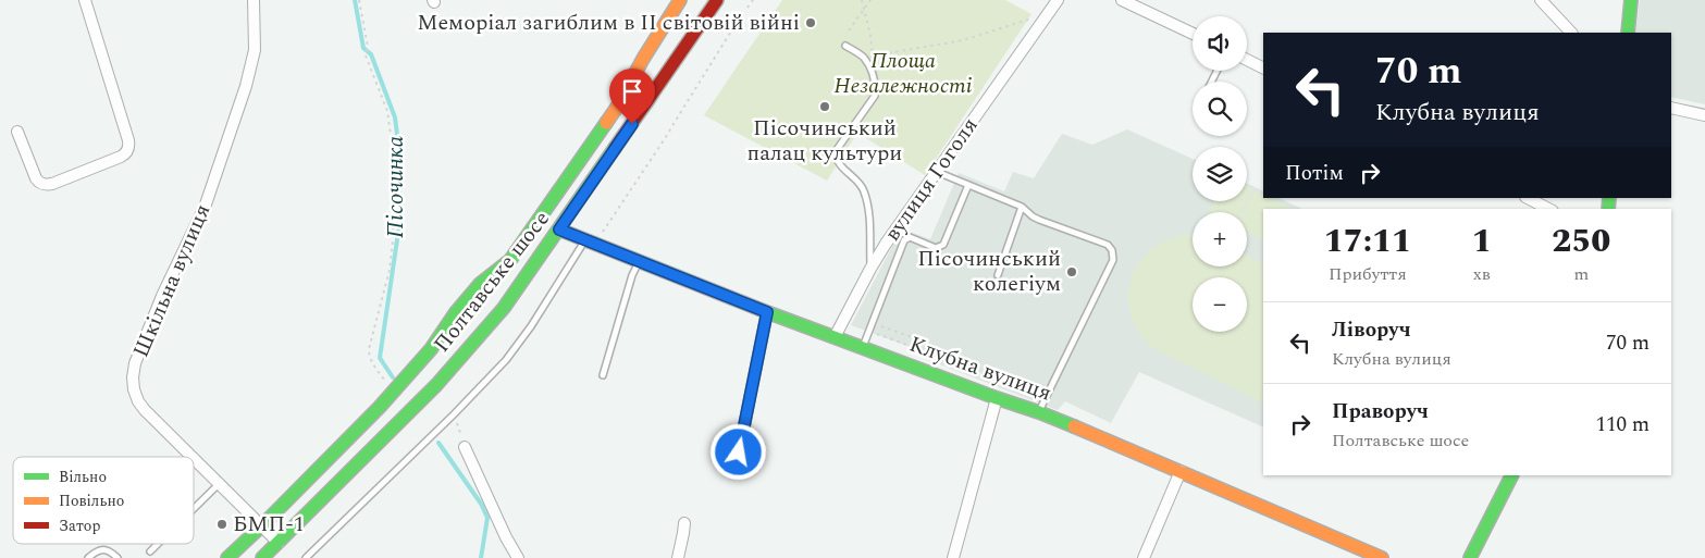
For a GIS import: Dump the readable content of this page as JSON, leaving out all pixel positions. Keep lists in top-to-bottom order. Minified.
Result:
{"streets":{"main road":["Полтавське шосе","Клубна вулиця"],"street":["вулиця Гоголя","Шкільна вулиця"]},"crossings":[["вулиця Гоголя","Клубна вулиця"],["Шкільна вулиця","Полтавське шосе"],["Полтавське шосе","Клубна вулиця"]],"water":["Пісочинка"],"parks":["Площа Незалежності"],"places":["Меморіал загиблим в II світовій війні","Пісочинський палац культури","Пісочинський колегіум","БМП-1"],"legend":["Вільно","Повільно","Затор"],"page":{"map_buttons":["+","−"],"turn":["70 m","Клубна вулиця"],"then":"Потім","eta":["17:11","Прибуття","1","хв","250","m"],"list":[{"name":"Ліворуч","note":"Клубна вулиця","value":"70 m"},{"name":"Праворуч","note":"Полтавське шосе","value":"110 m"}]}}
